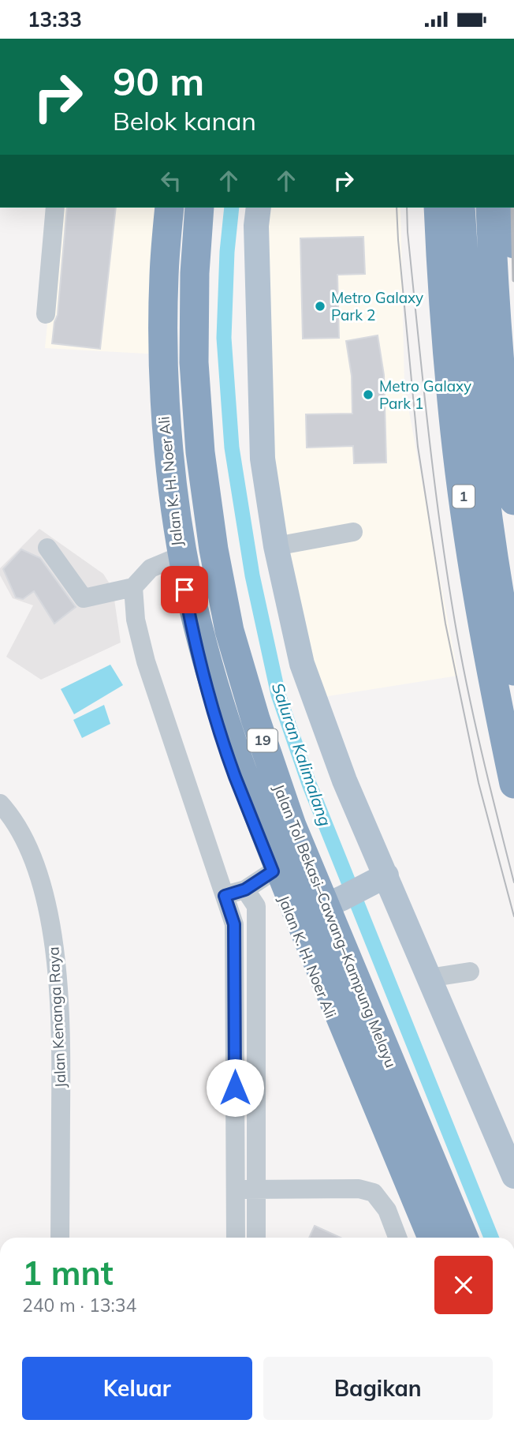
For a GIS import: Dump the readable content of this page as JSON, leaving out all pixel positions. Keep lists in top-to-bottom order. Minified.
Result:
{"streets":{"highway":["1","19","Jalan Tol Bekasi–Cawang–Kampung Melayu"],"main road":["Jalan K. H. Noer Ali"],"street":["Jalan Kenanga Raya"]},"water":["Saluran Kalimalang"],"places":["Metro Galaxy Park 2","Metro Galaxy Park 1"],"page":{"status":"13:33","turn":["90 m","Belok kanan"],"heading":["1 mnt","240 m · 13:34"],"buttons":["Keluar","Bagikan"]}}
